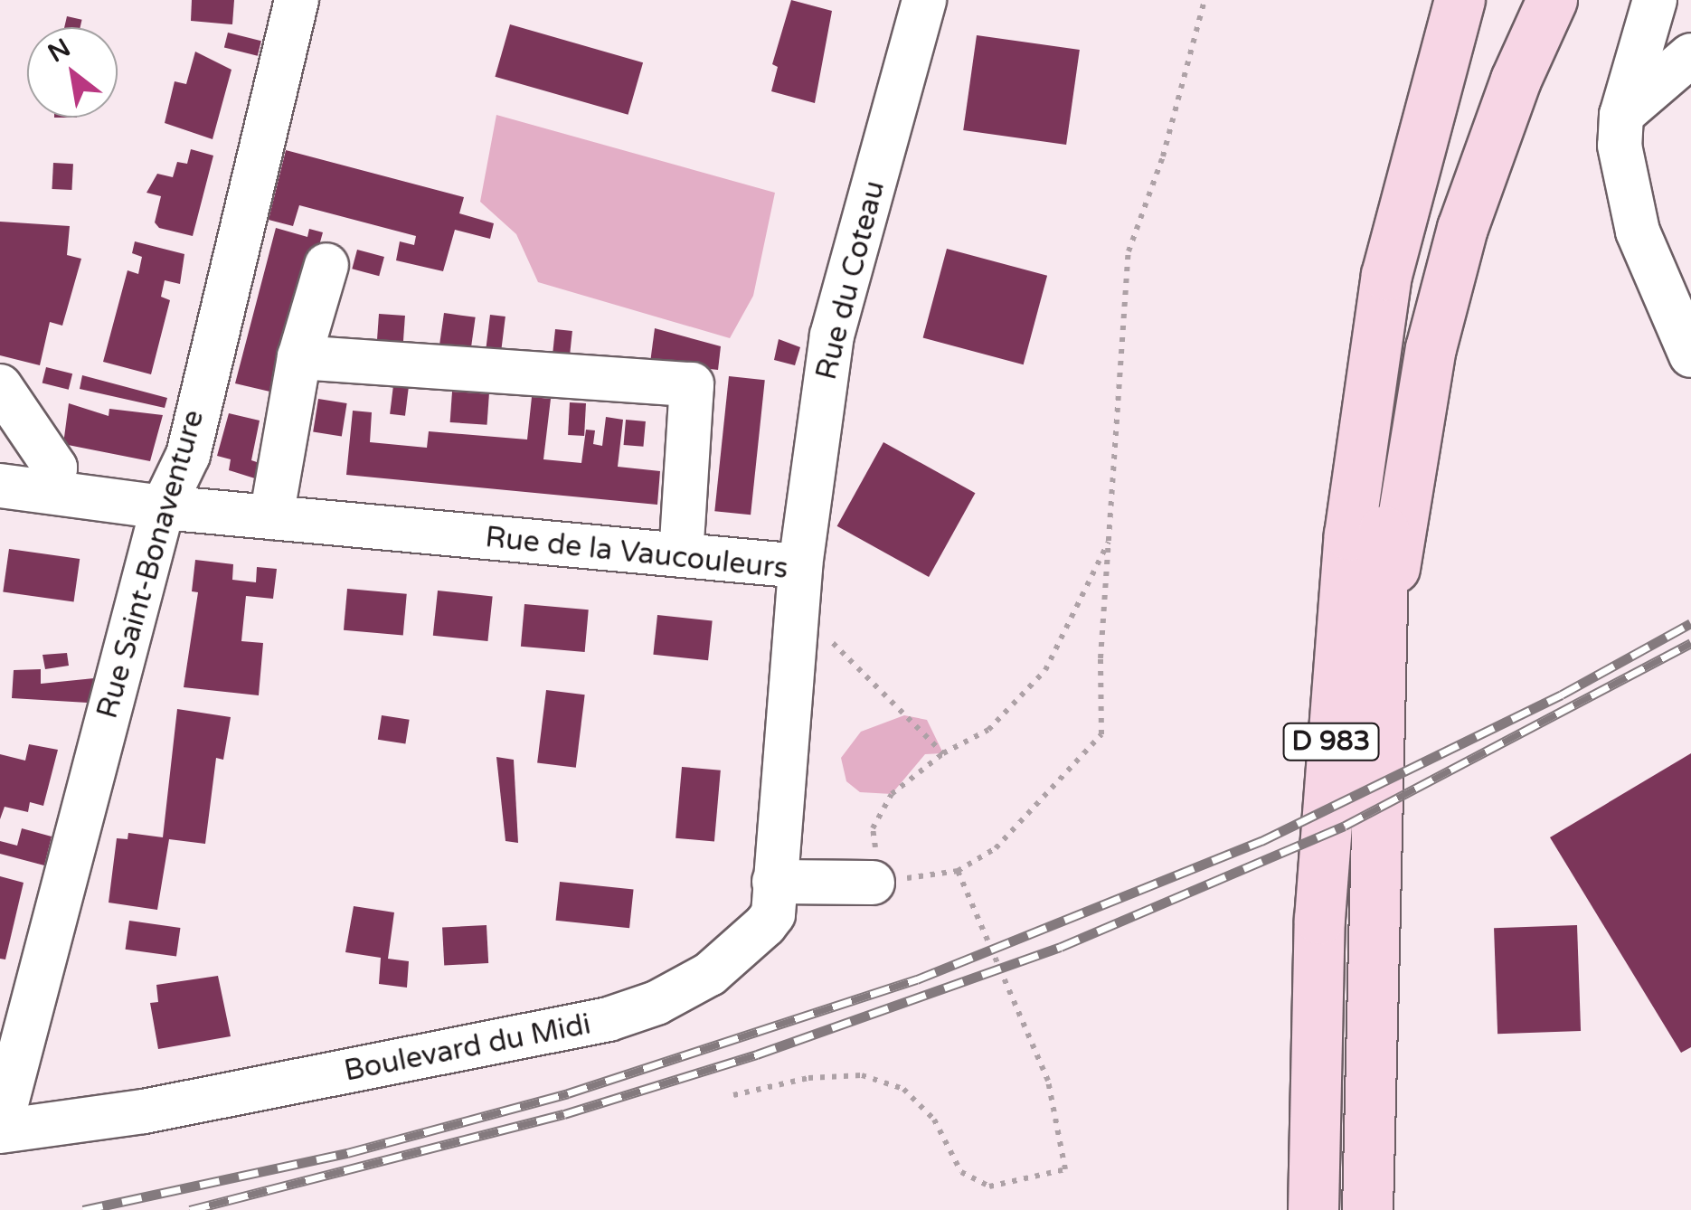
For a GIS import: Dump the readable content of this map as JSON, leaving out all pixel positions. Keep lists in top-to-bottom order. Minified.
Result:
{"streets":{"main road":["D 983"],"street":["Rue du Coteau","Rue de la Vaucouleurs","Rue Saint-Bonaventure","Boulevard du Midi"]},"crossings":[["Rue du Coteau","Rue de la Vaucouleurs"],["Rue de la Vaucouleurs","Rue Saint-Bonaventure"],["Rue de la Vaucouleurs","Boulevard du Midi"],["Rue Saint-Bonaventure","Boulevard du Midi"]],"north":"top left"}
